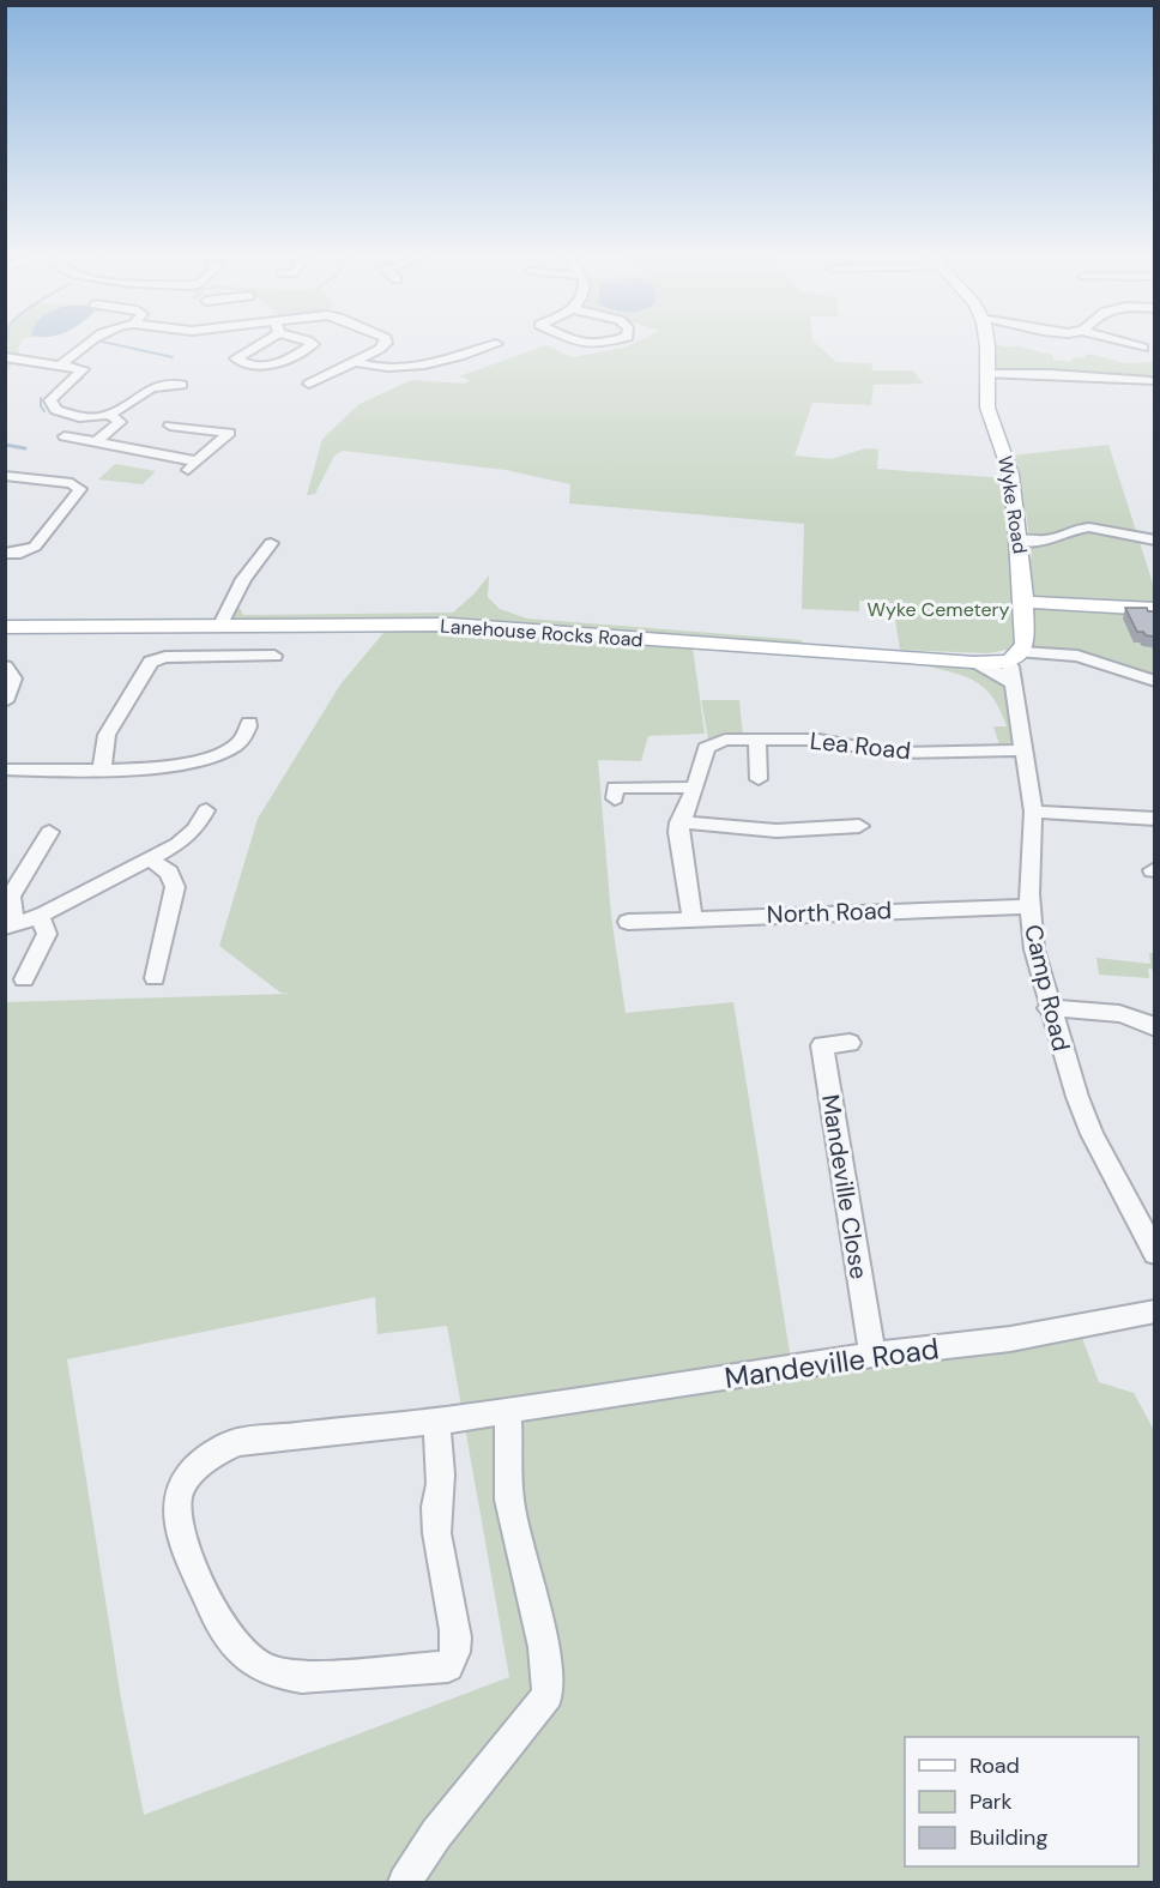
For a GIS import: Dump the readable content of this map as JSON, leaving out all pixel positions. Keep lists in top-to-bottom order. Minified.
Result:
{"streets":{"main road":["Wyke Road","Lanehouse Rocks Road"],"street":["Lea Road","North Road","Camp Road","Mandeville Close","Mandeville Road"]},"crossings":[["Lanehouse Rocks Road","Camp Road"],["Lea Road","Camp Road"],["North Road","Camp Road"],["Mandeville Close","Mandeville Road"]],"parks":["Wyke Cemetery"],"legend":["Road","Park","Building"]}
